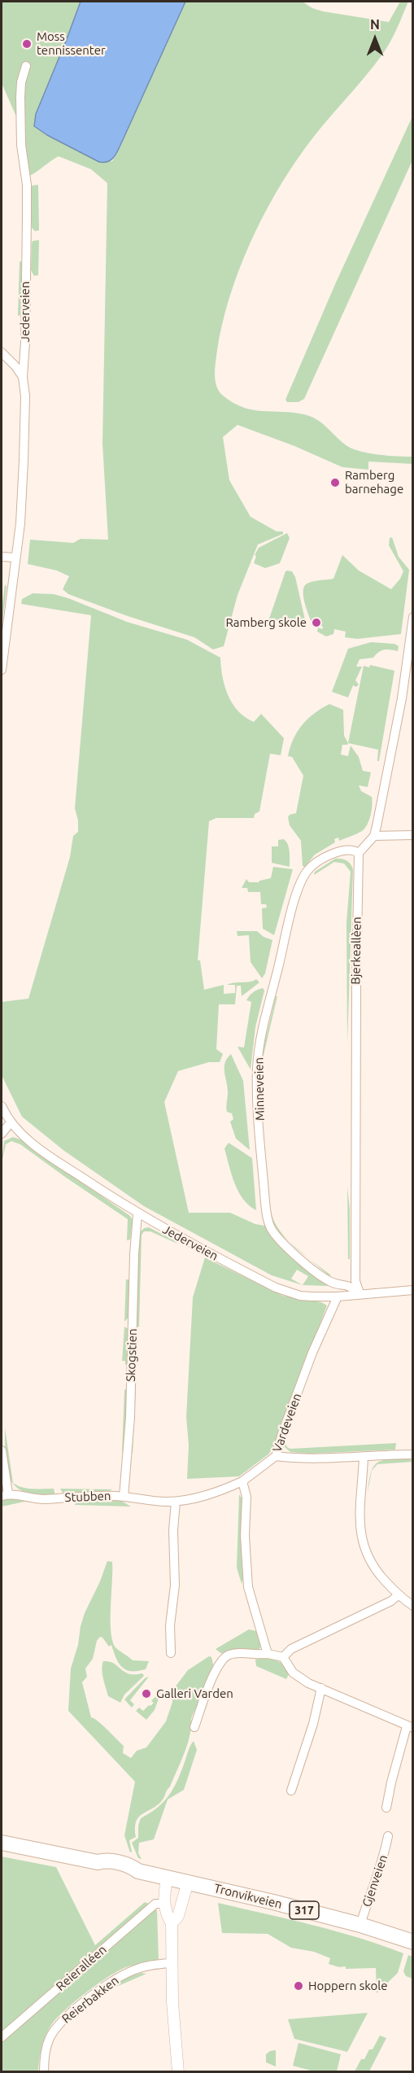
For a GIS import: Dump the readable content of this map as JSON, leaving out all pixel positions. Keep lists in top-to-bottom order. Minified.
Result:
{"streets":{"main road":["Tronvikveien","317"],"street":["Jederveien","Bjerkeallèen","Minneveien","Skogstien","Vardeveien","Stubben","Gjenveien","Reieralléen","Reierbakken"]},"crossings":[["Jederveien","Bjerkeallèen"],["Jederveien","Minneveien"],["Jederveien","Skogstien"],["Jederveien","Vardeveien"],["Bjerkeallèen","Minneveien"],["Skogstien","Stubben"],["Vardeveien","Stubben"],["Gjenveien","Tronvikveien"]],"places":["Moss tennissenter","Ramberg barnehage","Ramberg skole","Galleri Varden","Hoppern skole"],"north":"top"}
